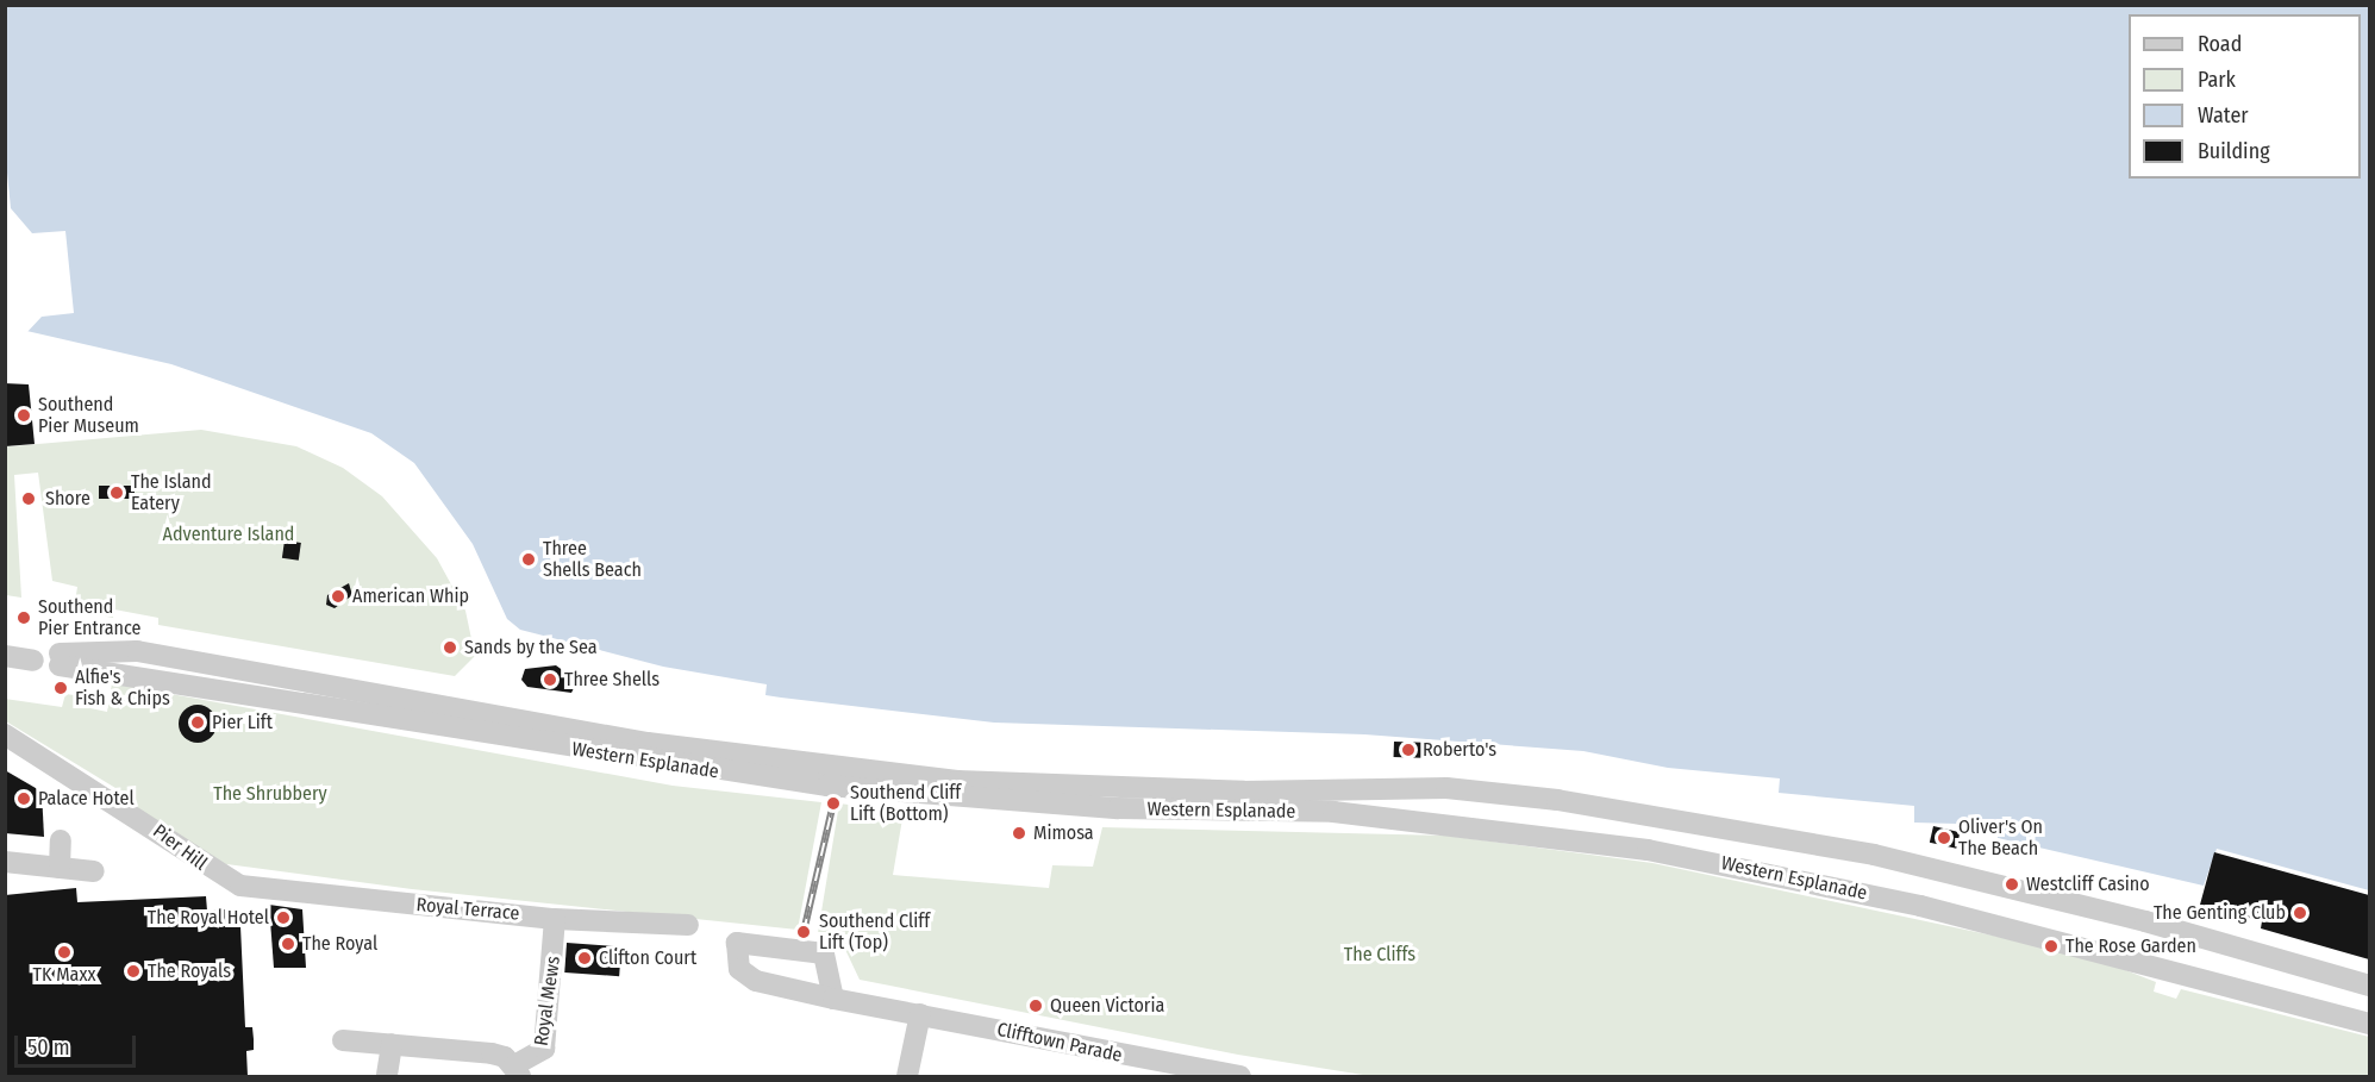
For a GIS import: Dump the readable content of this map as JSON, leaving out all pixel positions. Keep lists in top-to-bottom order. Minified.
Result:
{"streets":{"street":["Western Esplanade","Pier Hill","Royal Terrace","Royal Mews","Clifftown Parade"]},"crossings":[["Pier Hill","Royal Terrace"],["Royal Terrace","Royal Mews"]],"parks":["Adventure Island","The Shrubbery","The Cliffs"],"places":["Southend Pier Museum","The Island Eatery","Shore","Three Shells Beach","American Whip","Southend Pier Entrance","Sands by the Sea","Three Shells","Alfie's Fish & Chips","Pier Lift","Roberto's","Palace Hotel","Southend Cliff Lift (Bottom)","Mimosa","Oliver's On The Beach","Westcliff Casino","The Genting Club","The Royal Hotel","Southend Cliff Lift (Top)","The Royal","The Rose Garden","TK Maxx","Clifton Court","The Royals","Queen Victoria"],"legend":["Road","Park","Water","Building"],"scale_bar":"50 m"}
